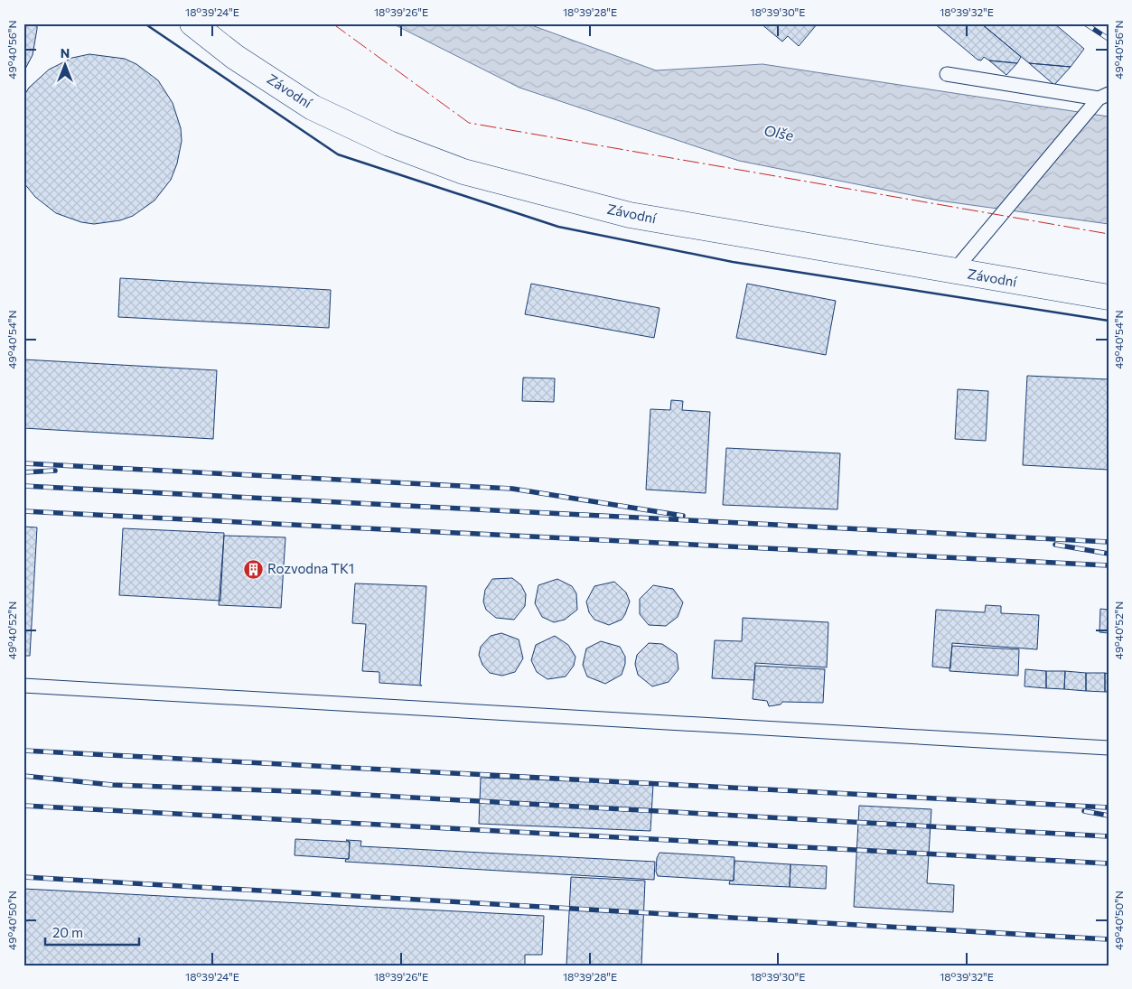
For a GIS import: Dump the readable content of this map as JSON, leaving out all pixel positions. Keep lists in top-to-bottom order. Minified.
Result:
{"streets":{"street":["Závodní"]},"water":["Olše"],"places":{"building":["Rozvodna TK1"]},"scale_bar":"20 m","north":"top","coordinates":["18°39'24\"E","18°39'26\"E","18°39'28\"E","18°39'30\"E","18°39'32\"E","49°40'56\"N","49°40'54\"N","49°40'52\"N","49°40'50\"N"]}
